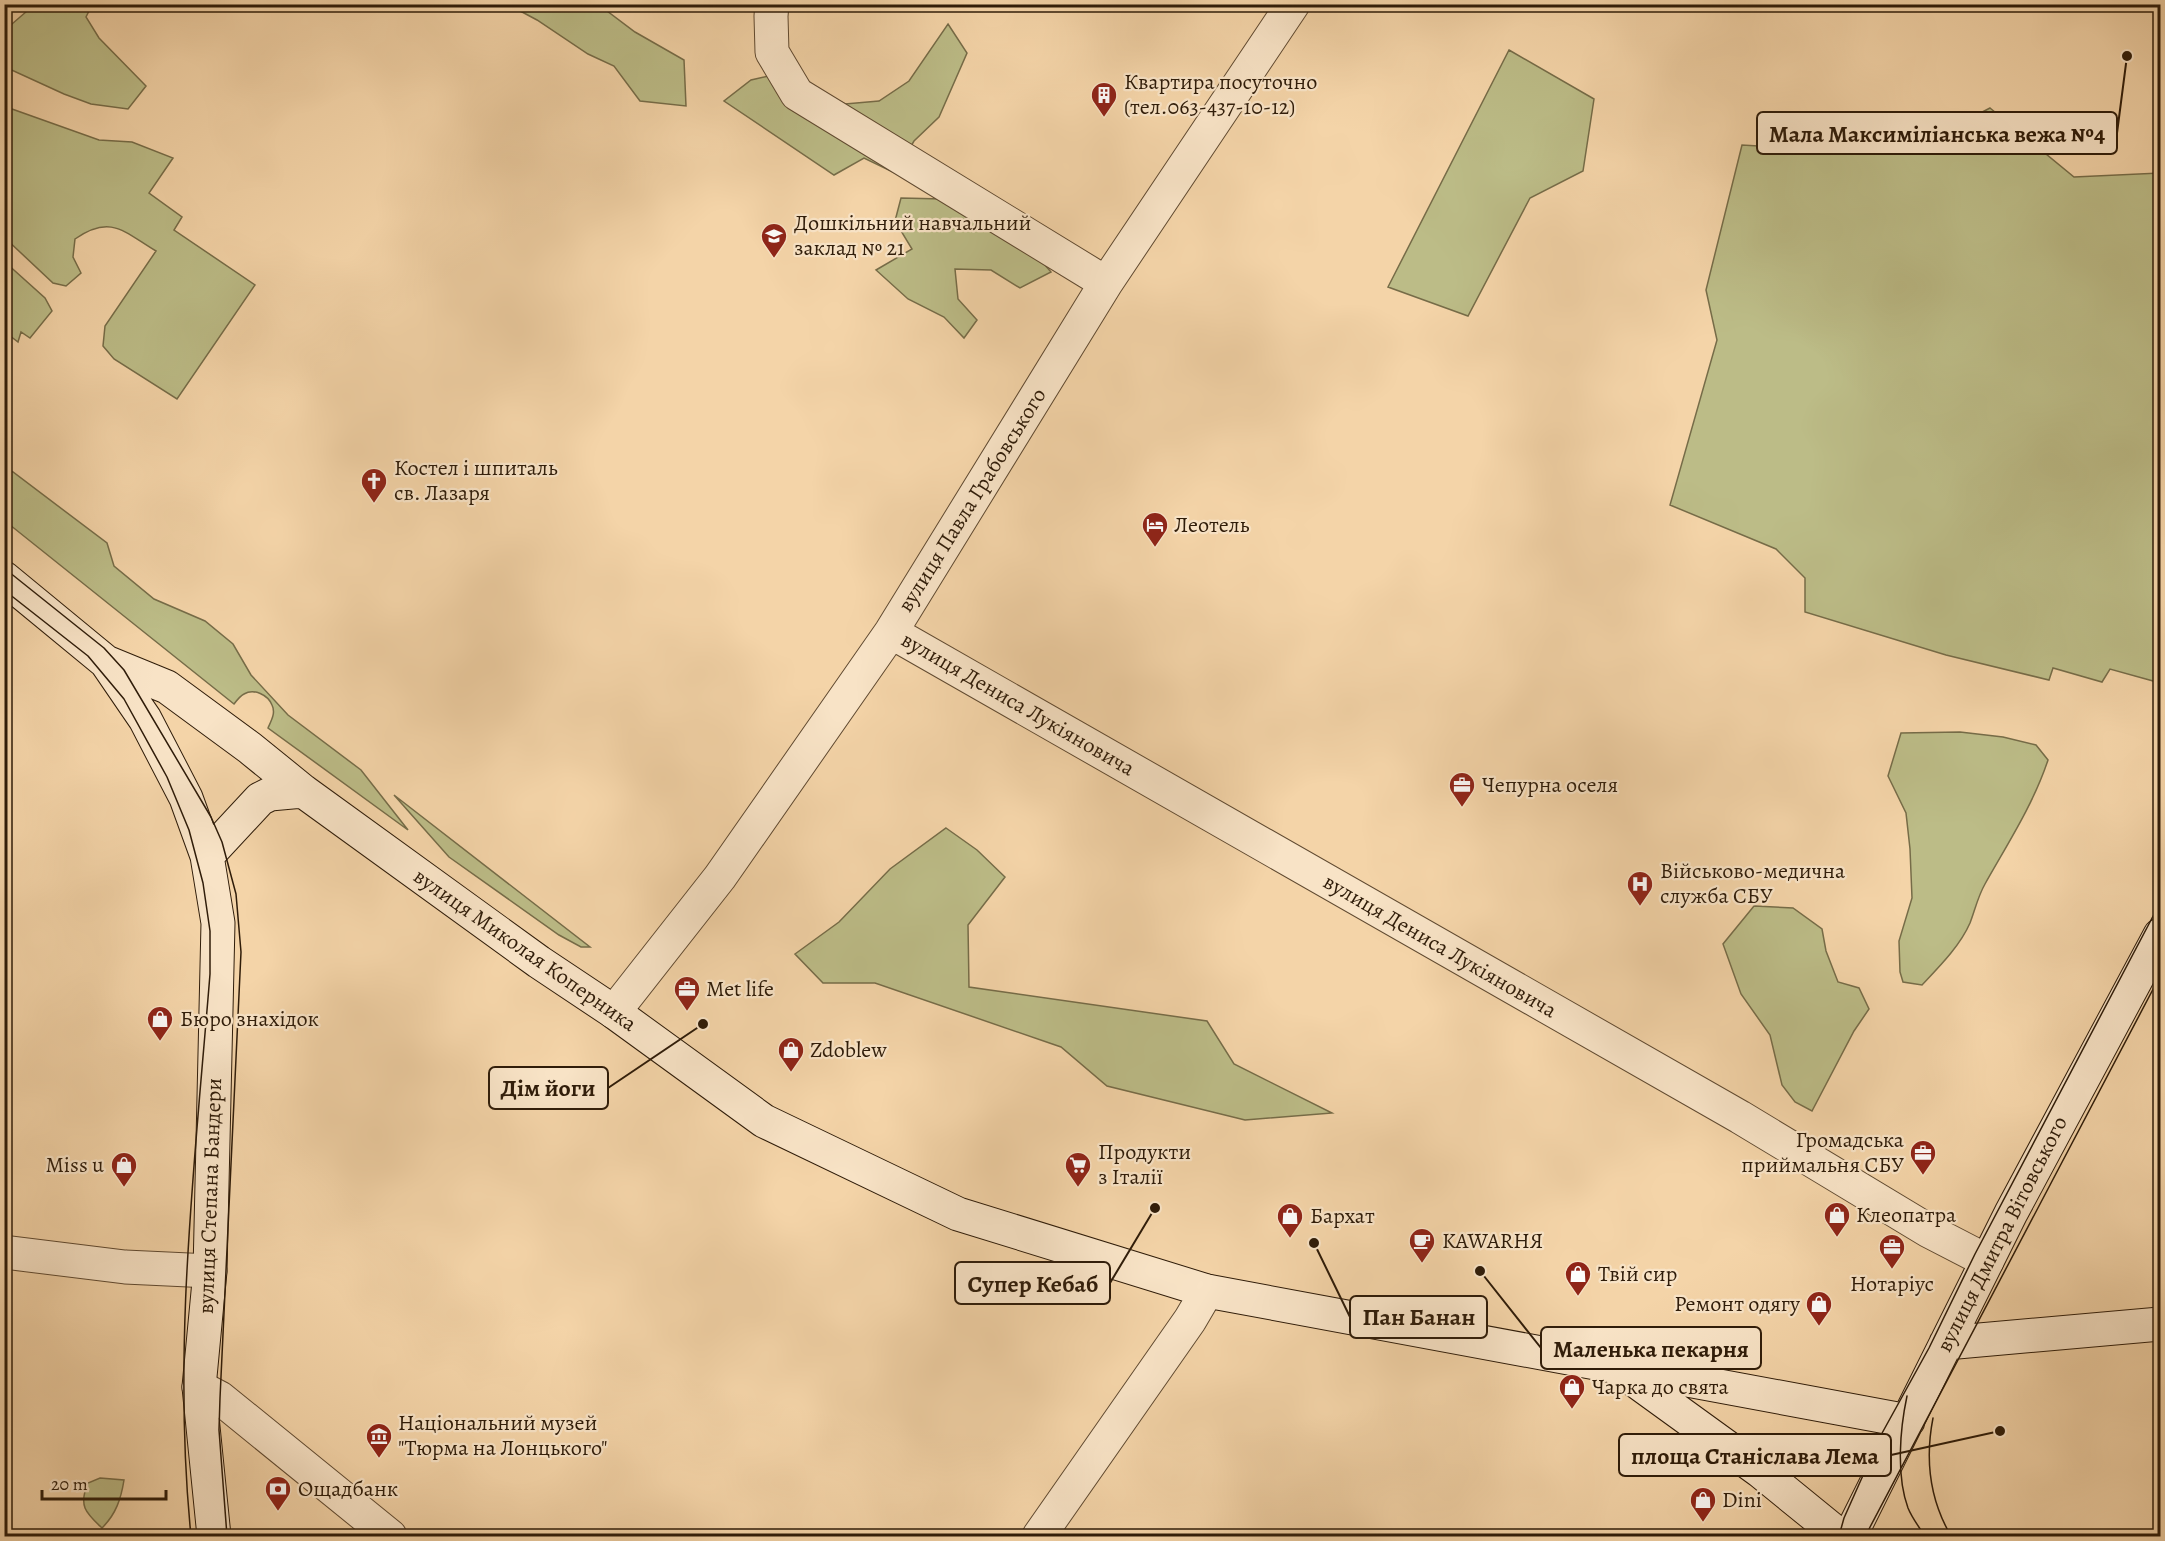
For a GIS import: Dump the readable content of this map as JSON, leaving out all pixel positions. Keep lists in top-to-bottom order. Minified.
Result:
{"streets":{"main road":["вулиця Павла Грабовського","вулиця Дениса Лукіяновича","вулиця Миколая Коперника","вулиця Степана Бандери","вулиця Дмитра Вітовського"]},"crossings":[["вулиця Павла Грабовського","вулиця Дениса Лукіяновича"],["вулиця Павла Грабовського","вулиця Миколая Коперника"],["вулиця Дениса Лукіяновича","вулиця Дмитра Вітовського"],["вулиця Миколая Коперника","вулиця Степана Бандери"],["вулиця Миколая Коперника","вулиця Дмитра Вітовського"]],"places":{"other":["Мала Максиміліанська вежа №4","Дім йоги","Супер Кебаб","Пан Банан","Маленька пекарня","площа Станіслава Лема"],"building":["Квартира посуточно (тел.063-437-10-12)"],"school or university":["Дошкільний навчальний заклад № 21"],"church":["Костел і шпиталь св. Лазаря"],"hotel":["Леотель"],"office":["Чепурна оселя","Met life","Громадська приймальня СБУ","Нотаріус"],"hospital":["Військово-медична служба СБУ"],"shop":["Бюро знахідок","Zdoblew","Miss u","Клеопатра","Бархат","Твій сир","Ремонт одягу","Чарка до свята","Dini"],"supermarket":["Продукти з Італії"],"cafe":["KAWARНЯ"],"museum":["Національний музей \"Тюрма на Лонцького\""],"bank":["Ощадбанк"]},"scale_bar":"20 m"}
